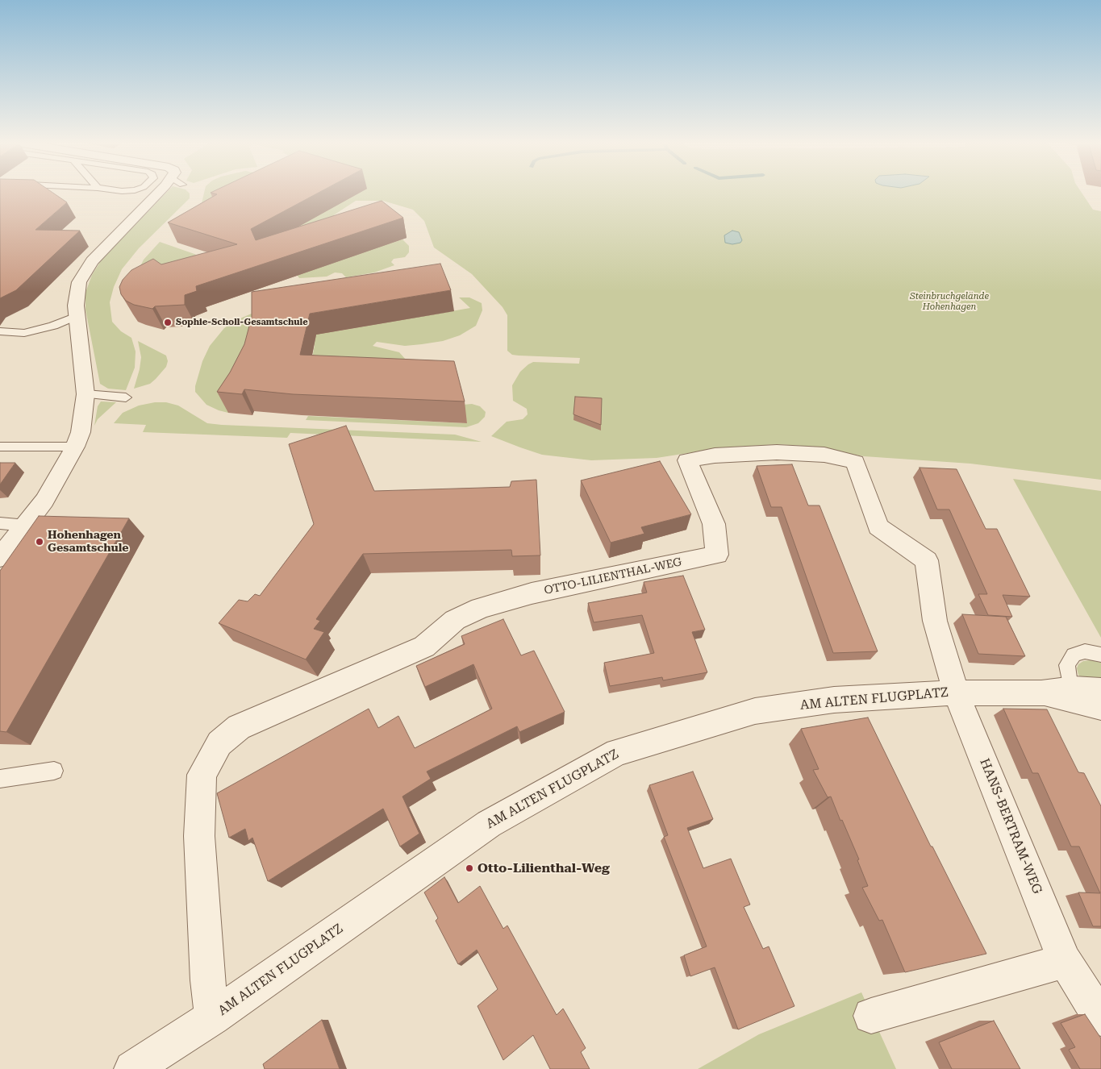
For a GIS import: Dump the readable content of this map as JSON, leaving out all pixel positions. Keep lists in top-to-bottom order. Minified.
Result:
{"streets":{"street":["OTTO-LILIENTHAL-WEG","AM ALTEN FLUGPLATZ","HANS-BERTRAM-WEG"]},"crossings":[["OTTO-LILIENTHAL-WEG","AM ALTEN FLUGPLATZ"],["OTTO-LILIENTHAL-WEG","HANS-BERTRAM-WEG"],["AM ALTEN FLUGPLATZ","HANS-BERTRAM-WEG"]],"parks":["Steinbruchgelände Hohenhagen"],"places":["Sophie-Scholl-Gesamtschule","Hohenhagen Gesamtschule","Otto-Lilienthal-Weg"]}
